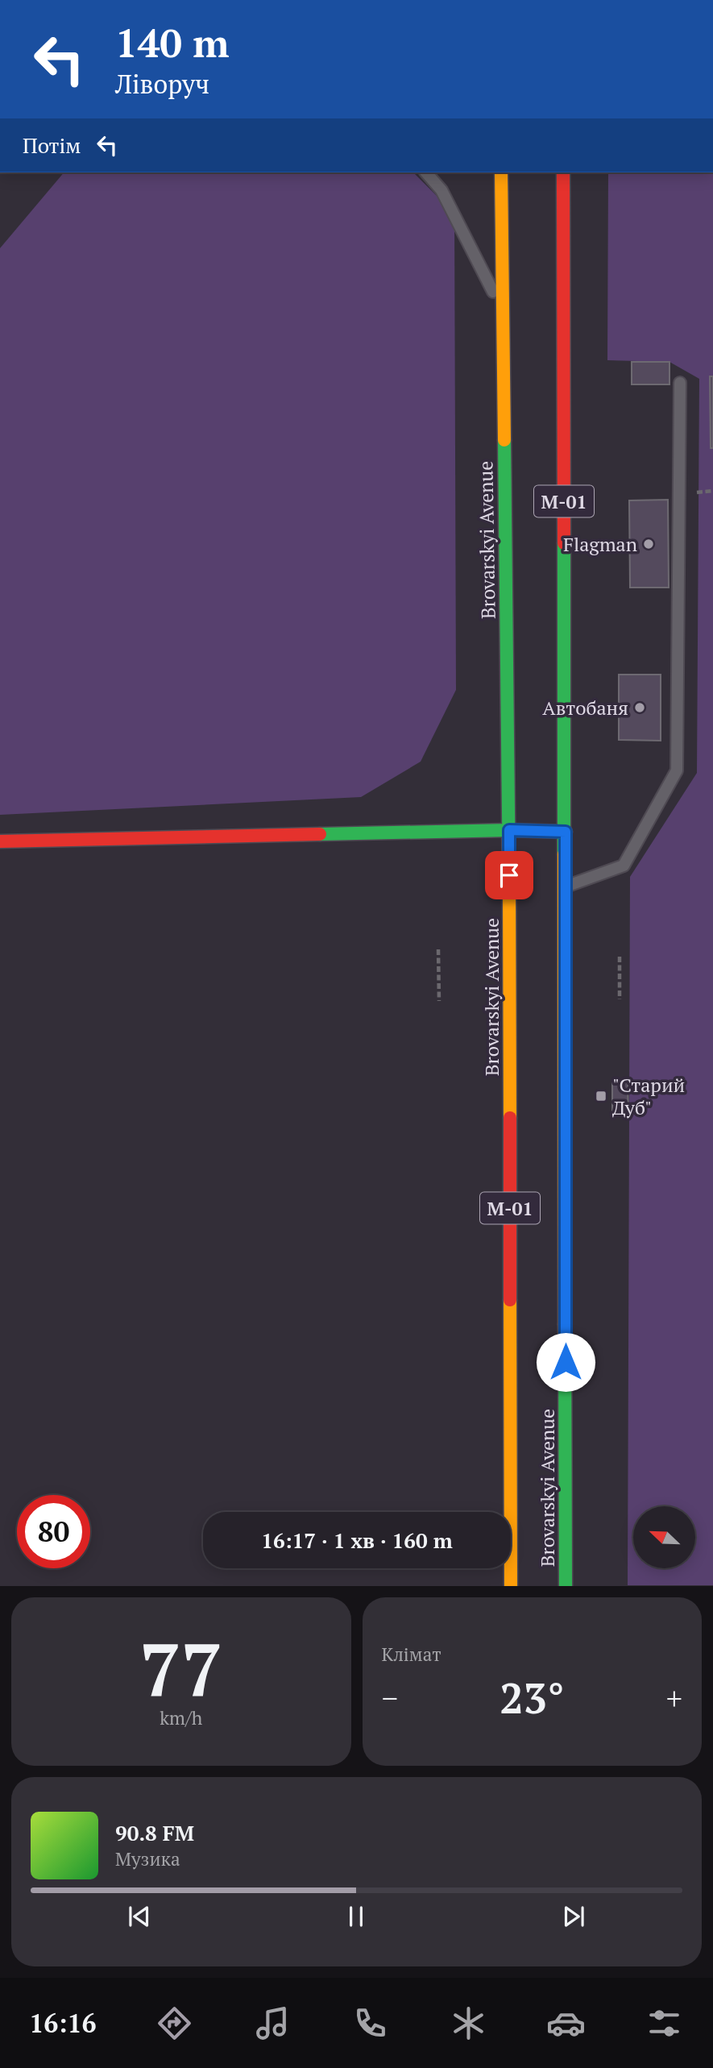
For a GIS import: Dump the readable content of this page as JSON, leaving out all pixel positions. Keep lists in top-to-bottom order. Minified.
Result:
{"streets":{"main road":["М-01","Brovarskyi Avenue"]},"places":{"other":["Flagman","Автобаня"],"transit":["\"Старий Дуб\""]},"north":"top left","page":{"turn":["140 m","Ліворуч"],"then":"Потім","limit":"80","trip":"16:17 · 1 хв · 160 m","tile":[["77","km/h"],"Клімат"],"heat":["−","23°","+"],"song":["90.8 FM","Музика"],"tabs":"16:16"}}
